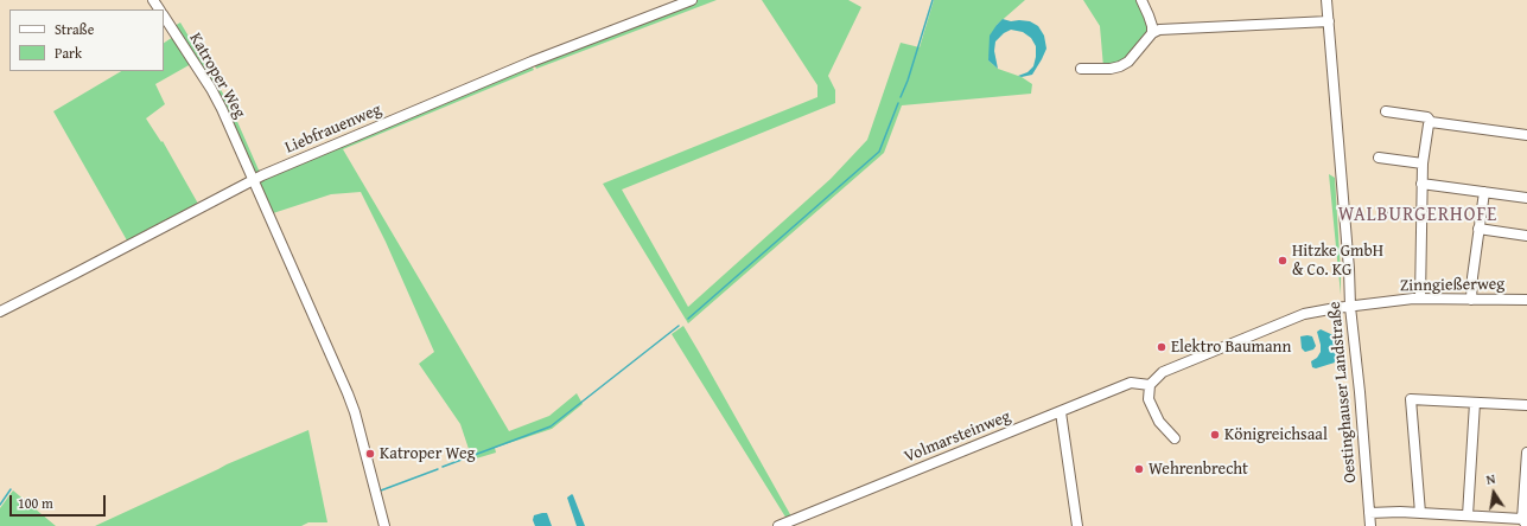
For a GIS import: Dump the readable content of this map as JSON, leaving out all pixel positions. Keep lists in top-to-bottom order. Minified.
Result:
{"streets":{"street":["Katroper Weg","Liebfrauenweg","Zinngießerweg","Oestinghauser Landstraße","Volmarsteinweg"]},"crossings":[["Katroper Weg","Liebfrauenweg"],["Zinngießerweg","Oestinghauser Landstraße"]],"districts":["WALBURGERHOFE"],"places":["Hitzke GmbH & Co. KG","Elektro Baumann","Königreichsaal","Katroper Weg","Wehrenbrecht"],"legend":["Straße","Park"],"scale_bar":"100 m","north":"top"}
